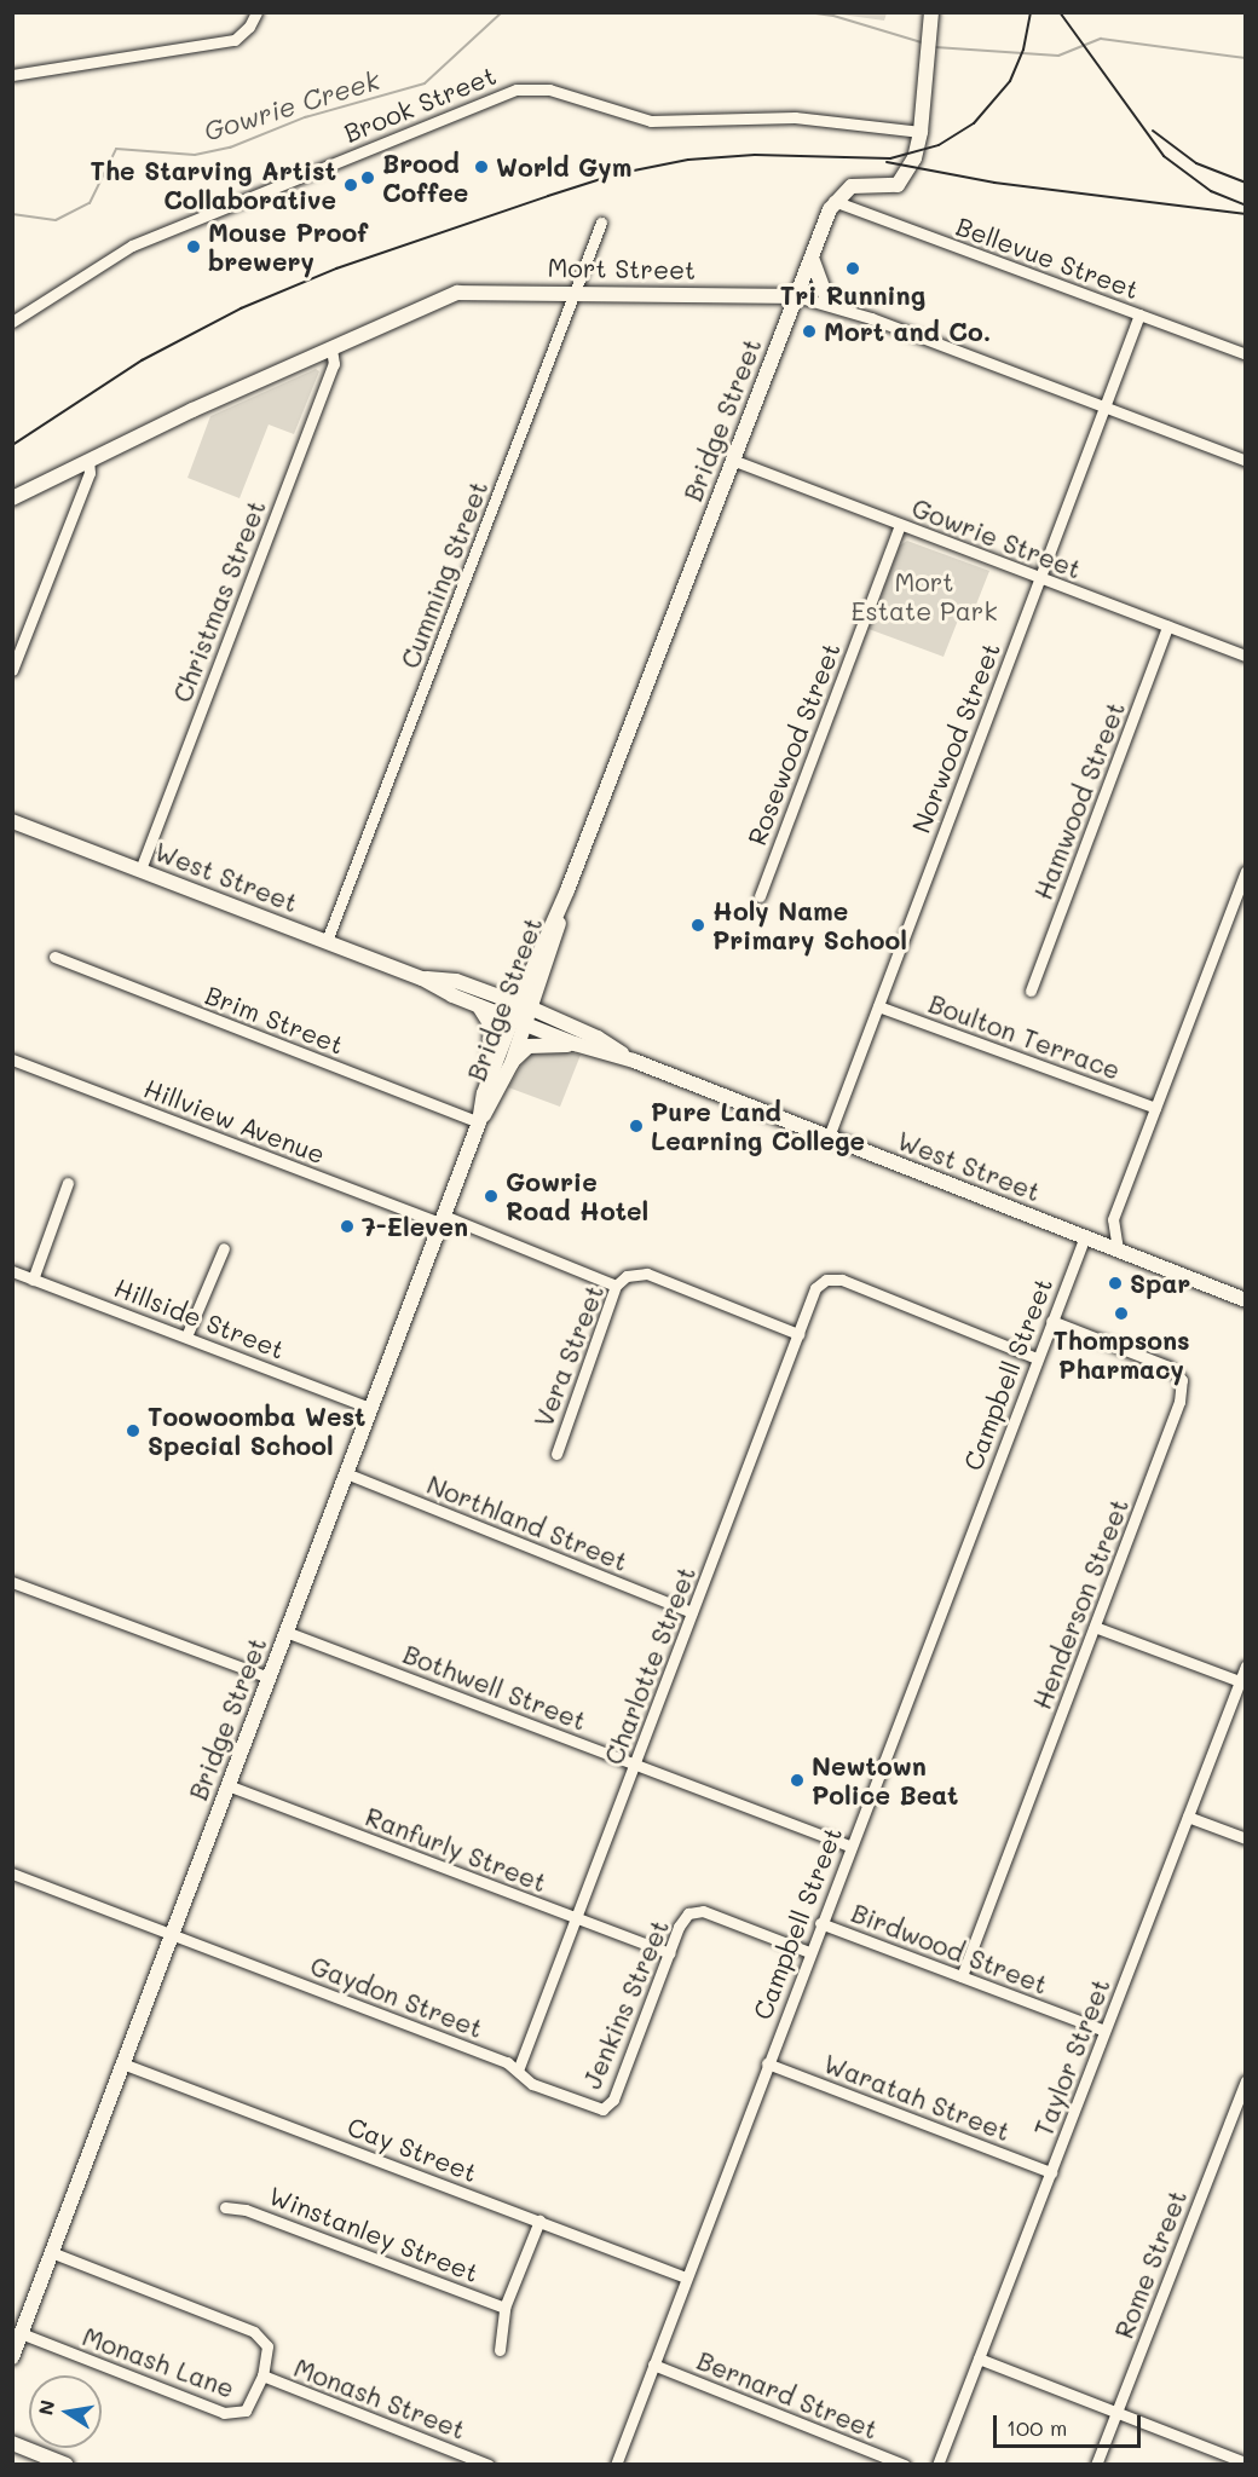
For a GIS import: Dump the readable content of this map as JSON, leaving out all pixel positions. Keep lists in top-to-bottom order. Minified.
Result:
{"streets":{"main road":["Mort Street","Bridge Street","West Street"],"street":["Brook Street","Bellevue Street","Gowrie Street","Cumming Street","Christmas Street","Norwood Street","Rosewood Street","Hamwood Street","Brim Street","Boulton Terrace","Hillview Avenue","Hillside Street","Vera Street","Campbell Street","Northland Street","Henderson Street","Charlotte Street","Bothwell Street","Ranfurly Street","Birdwood Street","Gaydon Street","Jenkins Street","Taylor Street","Waratah Street","Cay Street","Winstanley Street","Rome Street","Monash Lane","Bernard Street","Monash Street"]},"crossings":[["Bellevue Street","Bridge Street"],["Bellevue Street","Norwood Street"],["Mort Street","Bridge Street"],["Mort Street","Cumming Street"],["Mort Street","Christmas Street"],["Mort Street","Norwood Street"],["Bridge Street","Gowrie Street"],["Bridge Street","West Street"],["Bridge Street","Brim Street"],["Bridge Street","Hillview Avenue"],["Bridge Street","Hillside Street"],["Bridge Street","Northland Street"],["Bridge Street","Bothwell Street"],["Bridge Street","Ranfurly Street"],["Bridge Street","Gaydon Street"],["Bridge Street","Cay Street"],["Bridge Street","Monash Lane"],["Bridge Street","Monash Street"],["Gowrie Street","Norwood Street"],["Gowrie Street","Rosewood Street"],["Gowrie Street","Hamwood Street"],["Cumming Street","West Street"],["Christmas Street","West Street"],["Norwood Street","West Street"],["Norwood Street","Boulton Terrace"],["West Street","Campbell Street"],["Hillview Avenue","Vera Street"],["Vera Street","Charlotte Street"],["Campbell Street","Henderson Street"],["Campbell Street","Charlotte Street"],["Campbell Street","Bothwell Street"],["Campbell Street","Birdwood Street"],["Campbell Street","Jenkins Street"],["Campbell Street","Waratah Street"],["Campbell Street","Cay Street"],["Campbell Street","Bernard Street"],["Northland Street","Charlotte Street"],["Henderson Street","Birdwood Street"],["Charlotte Street","Bothwell Street"],["Charlotte Street","Ranfurly Street"],["Charlotte Street","Gaydon Street"],["Ranfurly Street","Jenkins Street"],["Birdwood Street","Taylor Street"],["Gaydon Street","Jenkins Street"],["Taylor Street","Waratah Street"],["Cay Street","Winstanley Street"],["Monash Lane","Monash Street"]],"water":["Gowrie Creek"],"parks":["Mort Estate Park"],"places":["World Gym","Brood Coffee","The Starving Artist Collaborative","Mouse Proof brewery","Tri Running","Mort and Co.","Holy Name Primary School","Pure Land Learning College","Gowrie Road Hotel","7-Eleven","Spar","Thompsons Pharmacy","Toowoomba West Special School","Newtown Police Beat"],"scale_bar":"100 m","north":"left"}
